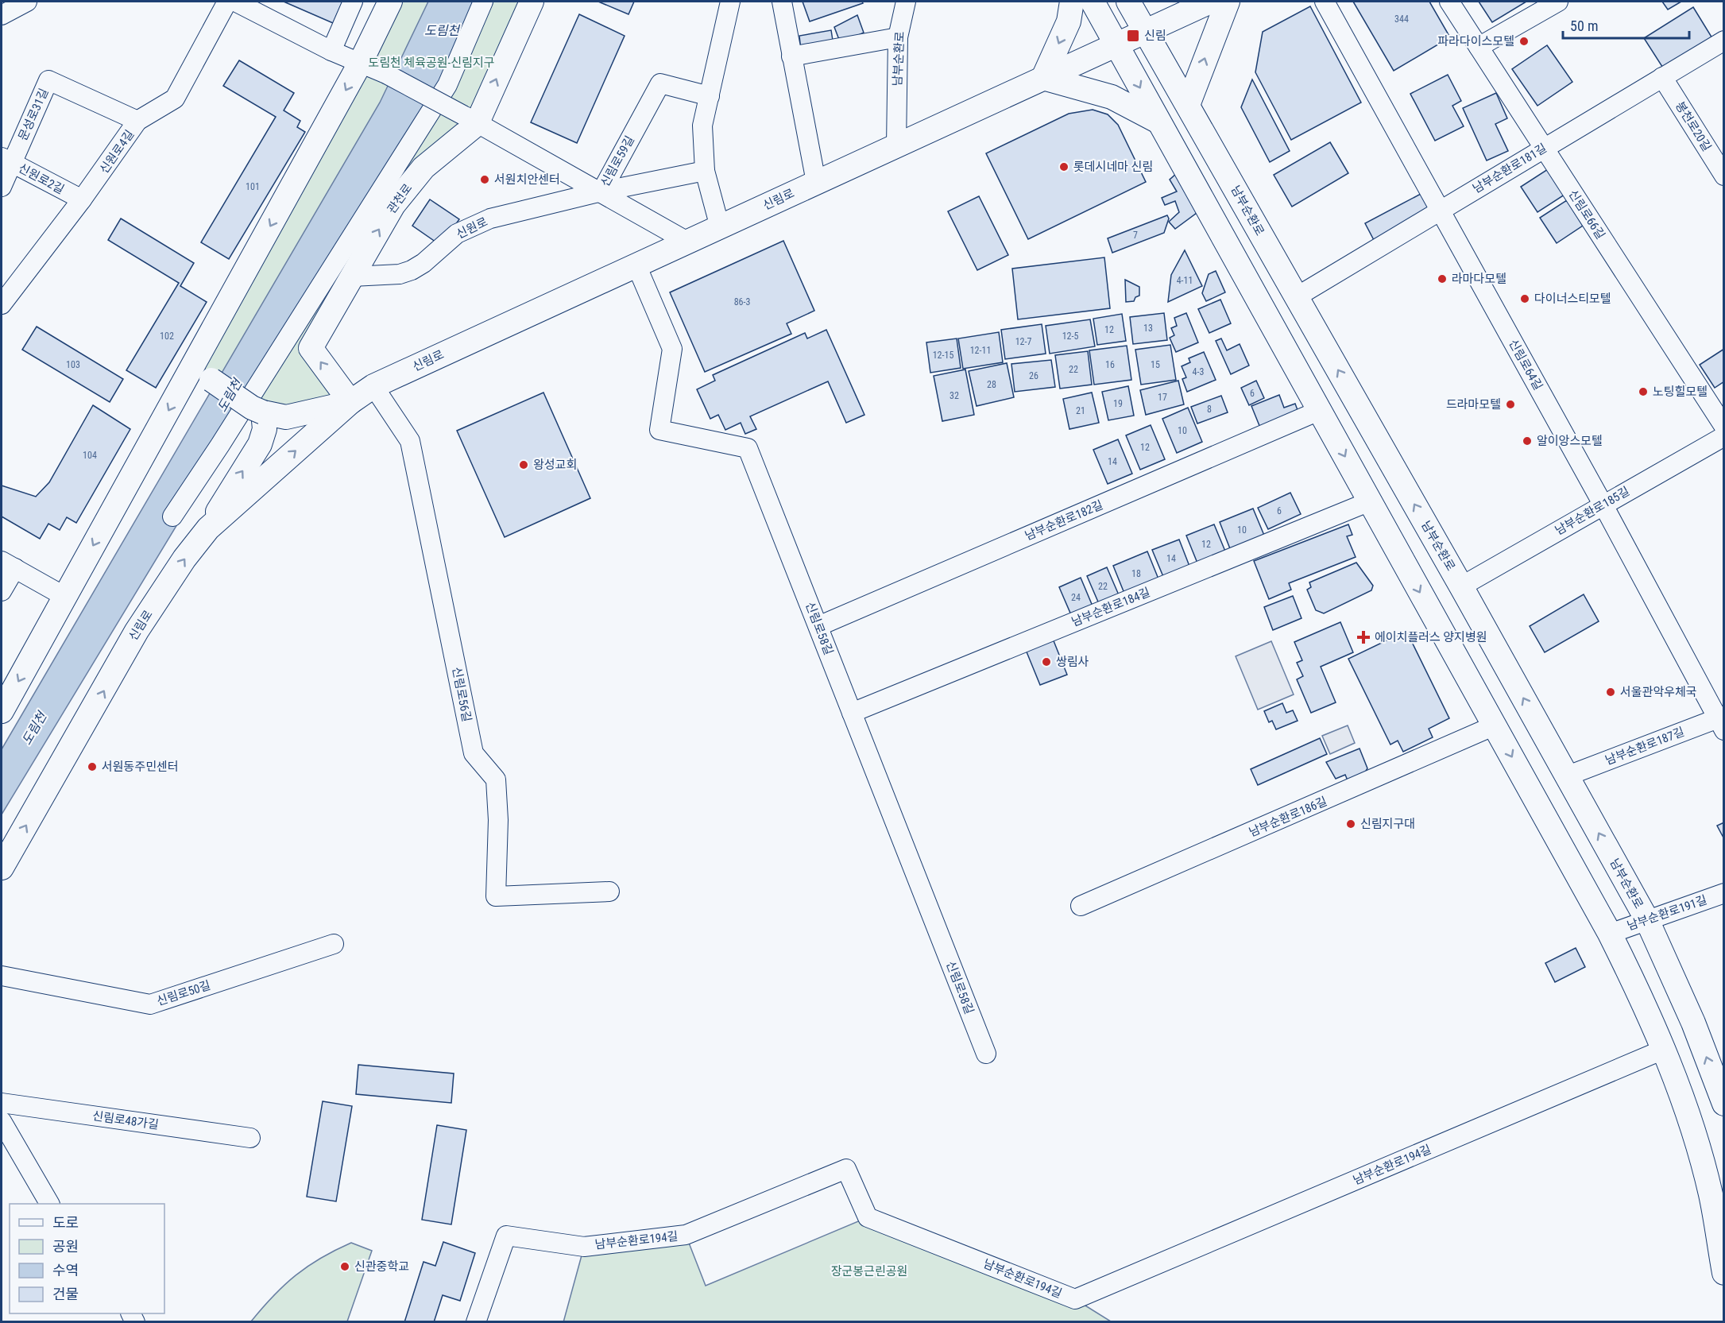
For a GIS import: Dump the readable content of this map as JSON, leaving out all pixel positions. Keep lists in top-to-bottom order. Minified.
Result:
{"streets":{"main road":["남부순환로","관천로","신림로"],"street":["문성로31길","봉천로20길","신원로4길","신림로59길","남부순환로181길","신원로2길","신림로66길","신원로","신림로64길","남부순환로185길","남부순환로182길","남부순환로184길","신림로58길","신림로56길","남부순환로187길","남부순환로186길","남부순환로191길","신림로50길","신림로48가길","남부순환로194길"]},"crossings":[["남부순환로","남부순환로181길"],["남부순환로","신림로"],["남부순환로","남부순환로185길"],["남부순환로","남부순환로187길"],["남부순환로","남부순환로191길"],["문성로31길","신원로4길"],["문성로31길","신원로2길"],["봉천로20길","남부순환로181길"],["신원로4길","신원로2길"],["신림로59길","신원로"],["남부순환로181길","신림로66길"],["남부순환로181길","신림로64길"],["관천로","신림로"],["관천로","신원로"],["신림로","신림로58길"],["신림로","신림로56길"],["신림로64길","남부순환로185길"],["신림로64길","남부순환로187길"],["남부순환로182길","신림로58길"],["남부순환로184길","신림로58길"]],"one_way":["남부순환로"],"water":["도림천"],"parks":["도림천 체육공원-신림지구","장군봉근린공원"],"places":{"transit":["신림"],"other":["파라다이스모텔","롯데시네마 신림","서원치안센터","라마다모텔","다이너스티모텔","노팅힐모텔","드라마모텔","알이앙스모텔","왕성교회","쌍림사","서울관악우체국","서원동주민센터","신림지구대","신관중학교"],"health":["에이치플러스 양지병원"]},"house_numbers":["344","101","7","4-11","86-3","13","12","102","12-5","12-7","12-11","12-15","103","16","15","22","4-3","26","28","6","32","17","19","8","21","10","12","104","14","6","10","12","14","18","22","24"],"legend":["도로","공원","수역","건물"],"scale_bar":"50 m"}
